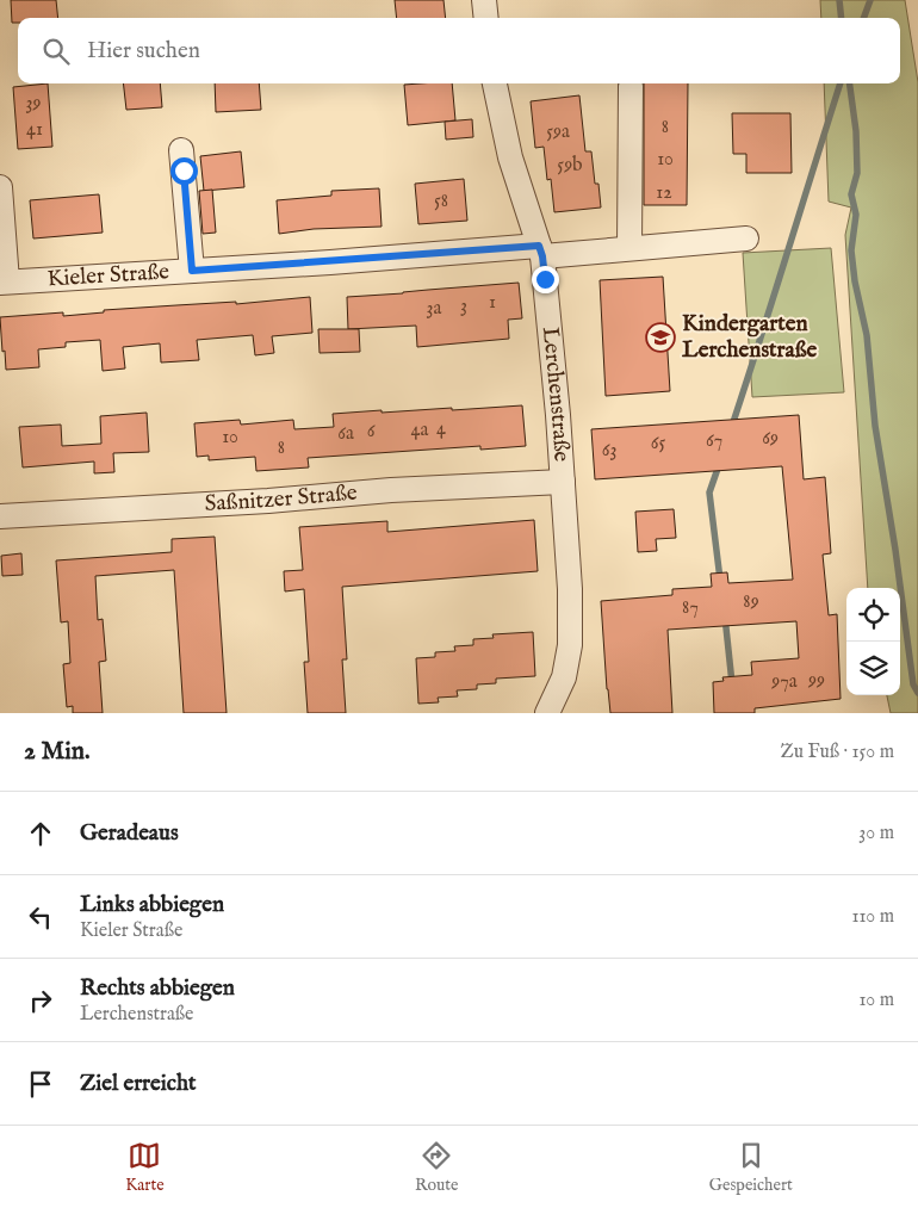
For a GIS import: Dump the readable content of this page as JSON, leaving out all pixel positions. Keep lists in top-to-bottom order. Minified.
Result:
{"streets":{"street":["Kieler Straße","Lerchenstraße","Saßnitzer Straße"]},"crossings":[["Kieler Straße","Lerchenstraße"],["Lerchenstraße","Saßnitzer Straße"]],"places":{"school or university":["Kindergarten Lerchenstraße"]},"house_numbers":["39","8","41","59a","10","59b","12","58","1","3","3a","4","4a","6","6a","10","69","67","65","8","63","89","87","99","97a"],"page":{"search":"Hier suchen","heading":["2 Min.","Zu Fuß · 150 m"],"list":[["Geradeaus","30 m"],["Links abbiegen","Kieler Straße","110 m"],["Rechts abbiegen","Lerchenstraße","10 m"],"Ziel erreicht"],"nav":["Karte","Route","Gespeichert"]}}
